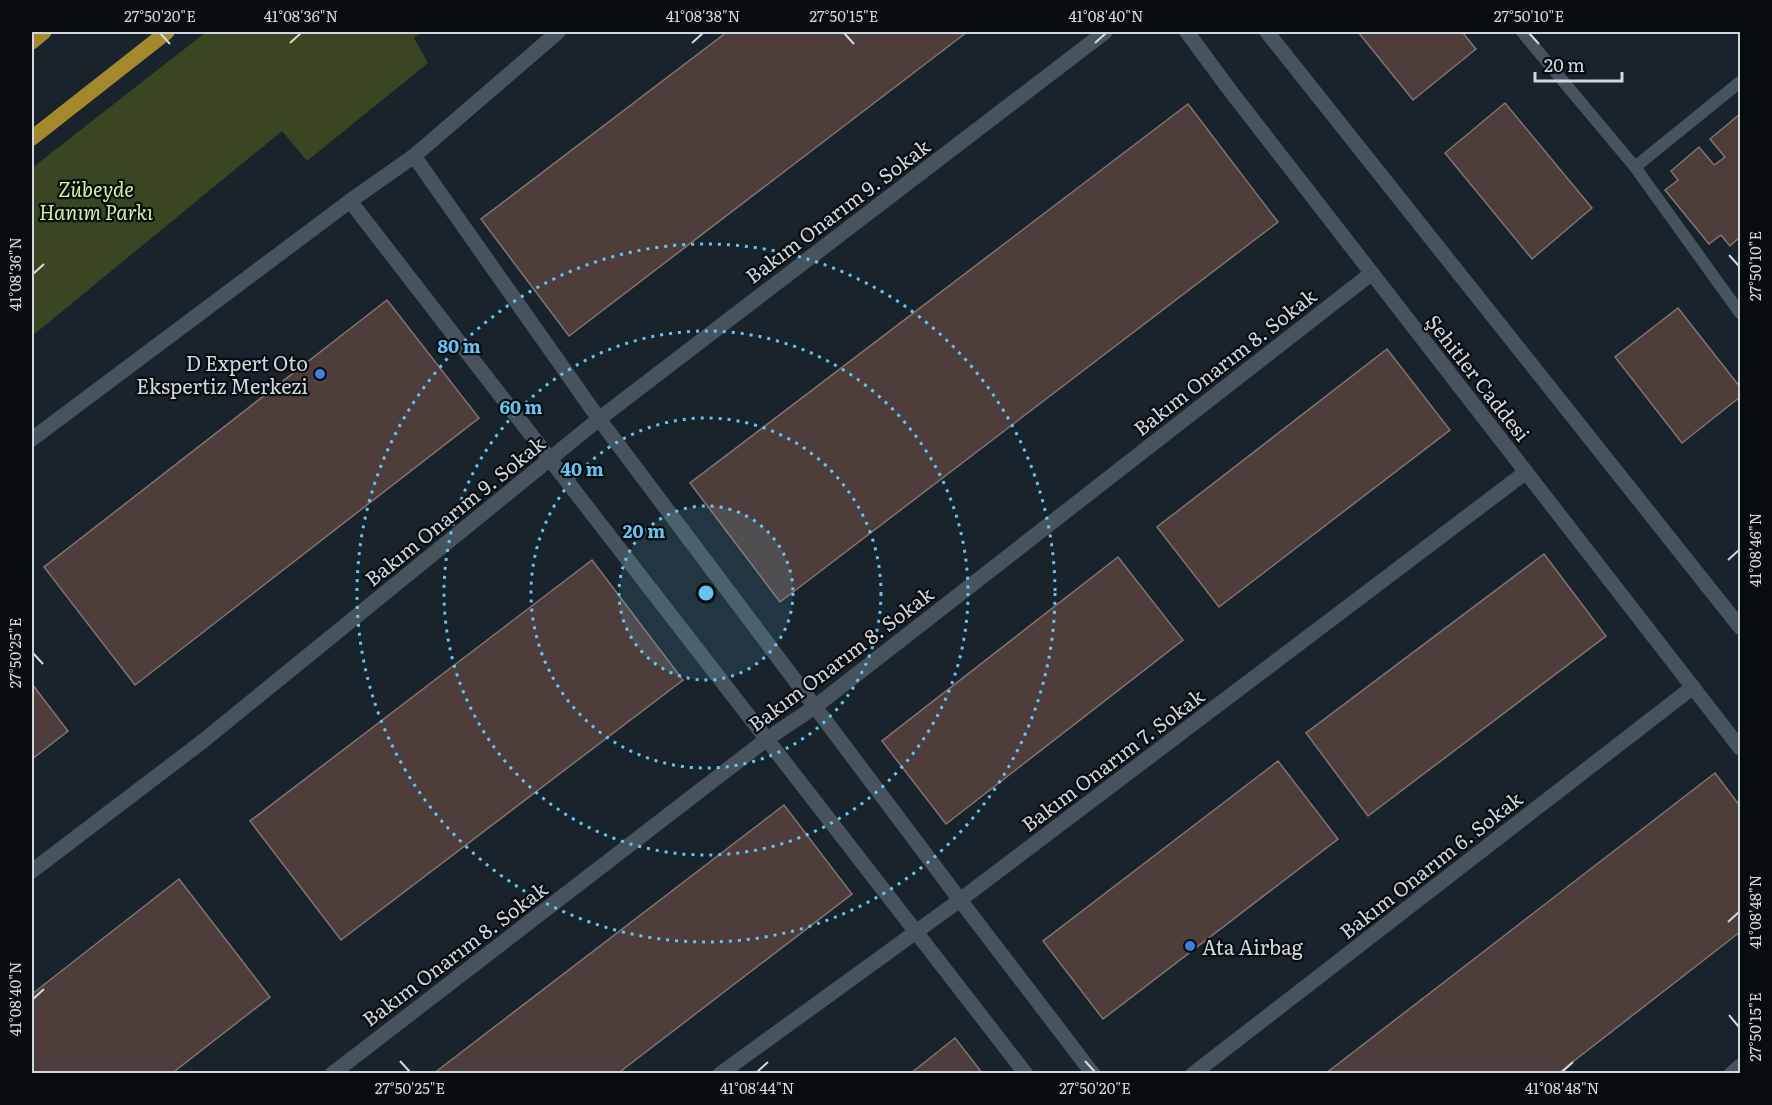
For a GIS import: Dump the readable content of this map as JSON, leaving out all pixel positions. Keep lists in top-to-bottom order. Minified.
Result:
{"streets":{"street":["Bakım Onarım 9. Sokak","Bakım Onarım 8. Sokak","Şehitler Caddesi","Bakım Onarım 7. Sokak","Bakım Onarım 6. Sokak"]},"crossings":[["Bakım Onarım 8. Sokak","Şehitler Caddesi"],["Şehitler Caddesi","Bakım Onarım 7. Sokak"],["Şehitler Caddesi","Bakım Onarım 6. Sokak"]],"parks":["Zübeyde Hanım Parkı"],"places":["D Expert Oto Ekspertiz Merkezi","Ata Airbag"],"scale_bar":"20 m","coordinates":["27°50'20\"E","41°08'36\"N","41°08'38\"N","27°50'15\"E","41°08'40\"N","27°50'10\"E","41°08'46\"N","27°50'25\"E","41°08'48\"N","41°08'44\"N"],"rings":["80 m","60 m","40 m","20 m"]}
